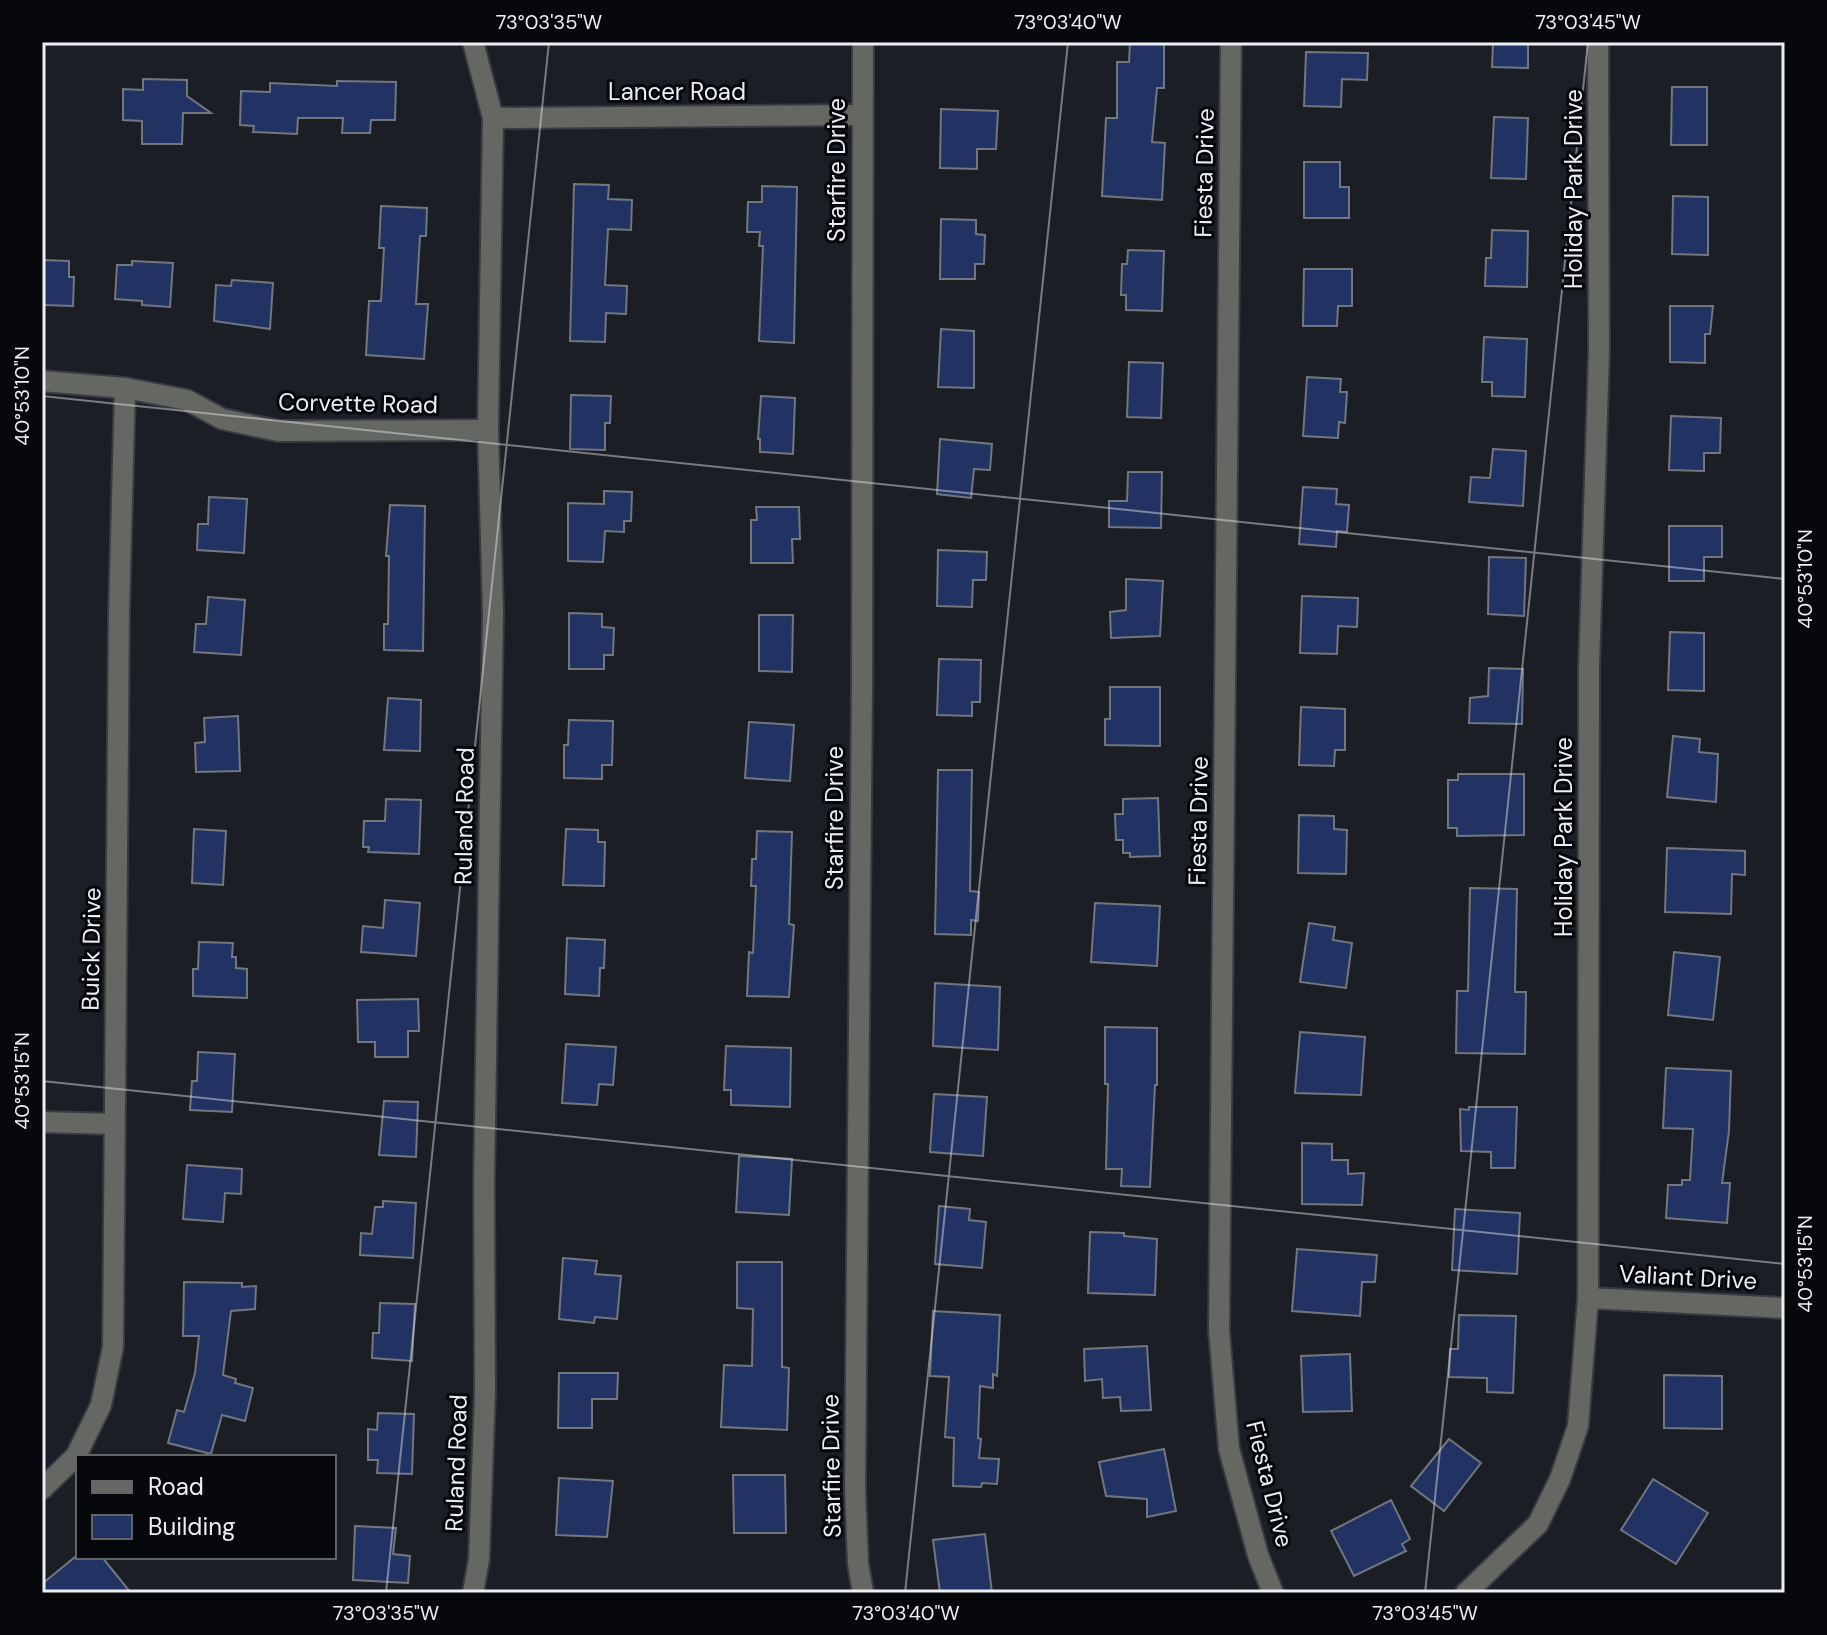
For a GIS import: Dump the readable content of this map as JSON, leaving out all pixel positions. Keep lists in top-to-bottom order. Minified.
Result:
{"streets":{"street":["Lancer Road","Starfire Drive","Fiesta Drive","Holiday Park Drive","Corvette Road","Ruland Road","Buick Drive","Valiant Drive"]},"crossings":[["Lancer Road","Starfire Drive"],["Lancer Road","Ruland Road"],["Holiday Park Drive","Valiant Drive"],["Corvette Road","Ruland Road"],["Corvette Road","Buick Drive"]],"legend":["Road","Building"],"coordinates":["73°03'35\"W","73°03'40\"W","73°03'45\"W","40°53'10\"N","40°53'15\"N"]}
